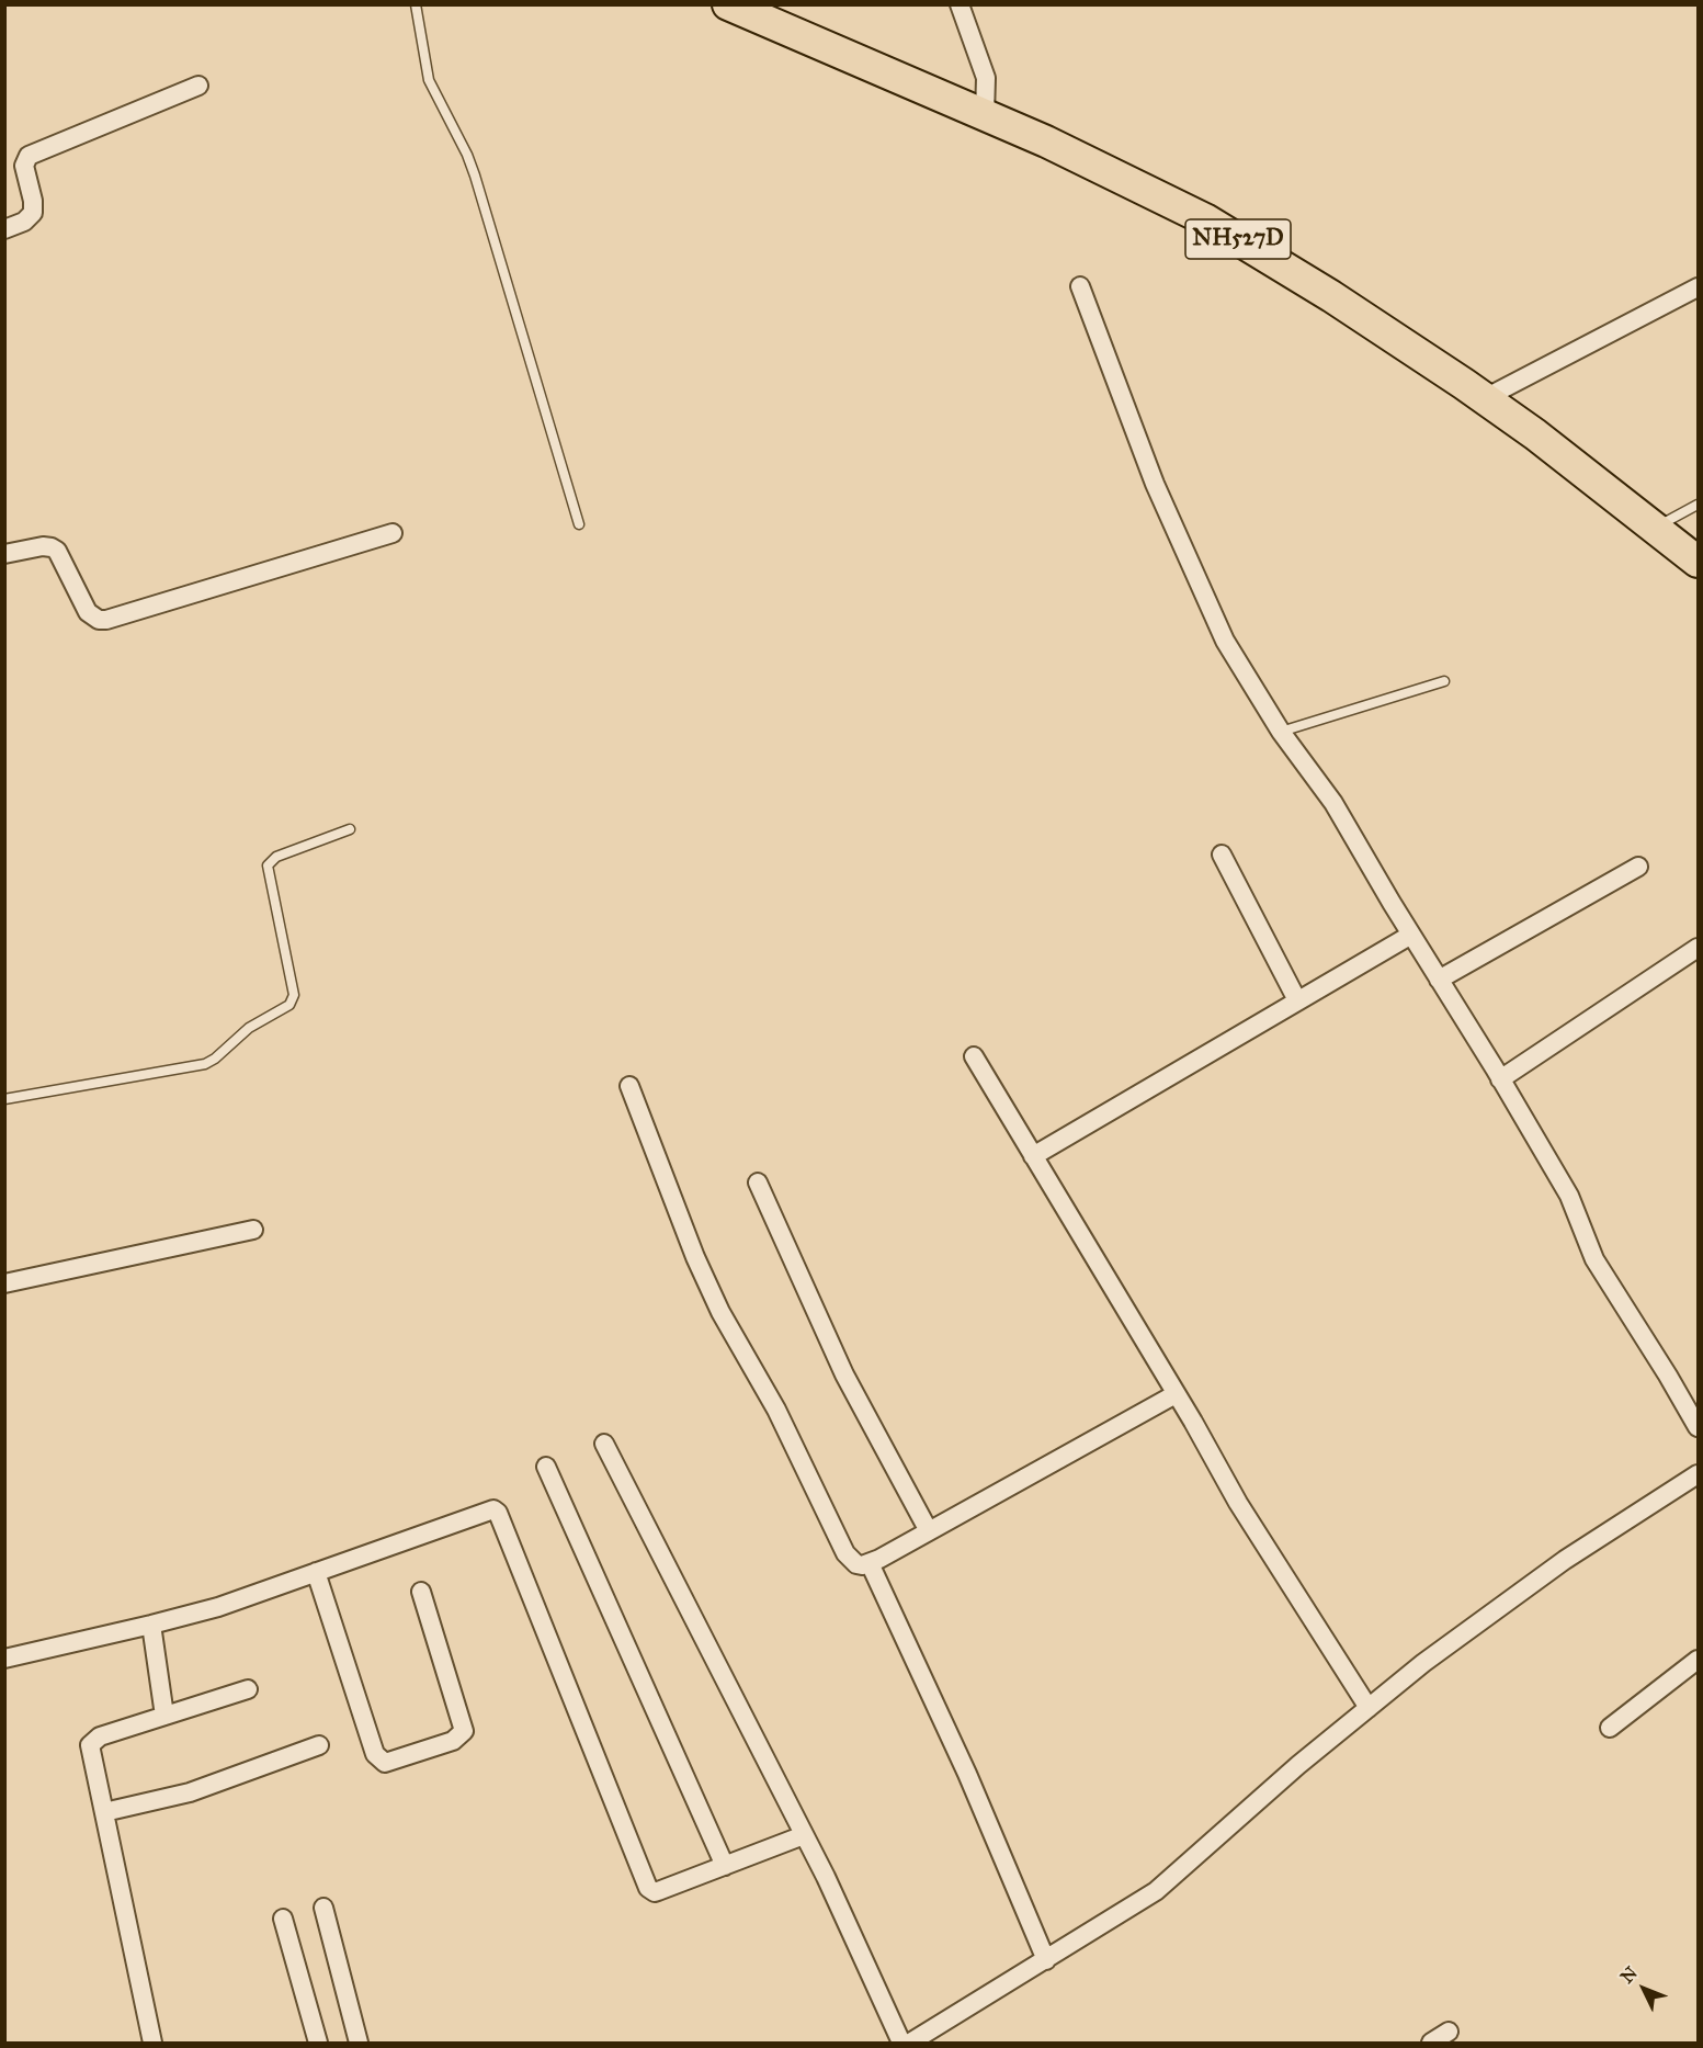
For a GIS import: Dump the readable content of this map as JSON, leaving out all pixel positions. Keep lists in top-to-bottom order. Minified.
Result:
{"streets":{"highway":["NH527D"]},"north":"top left"}
